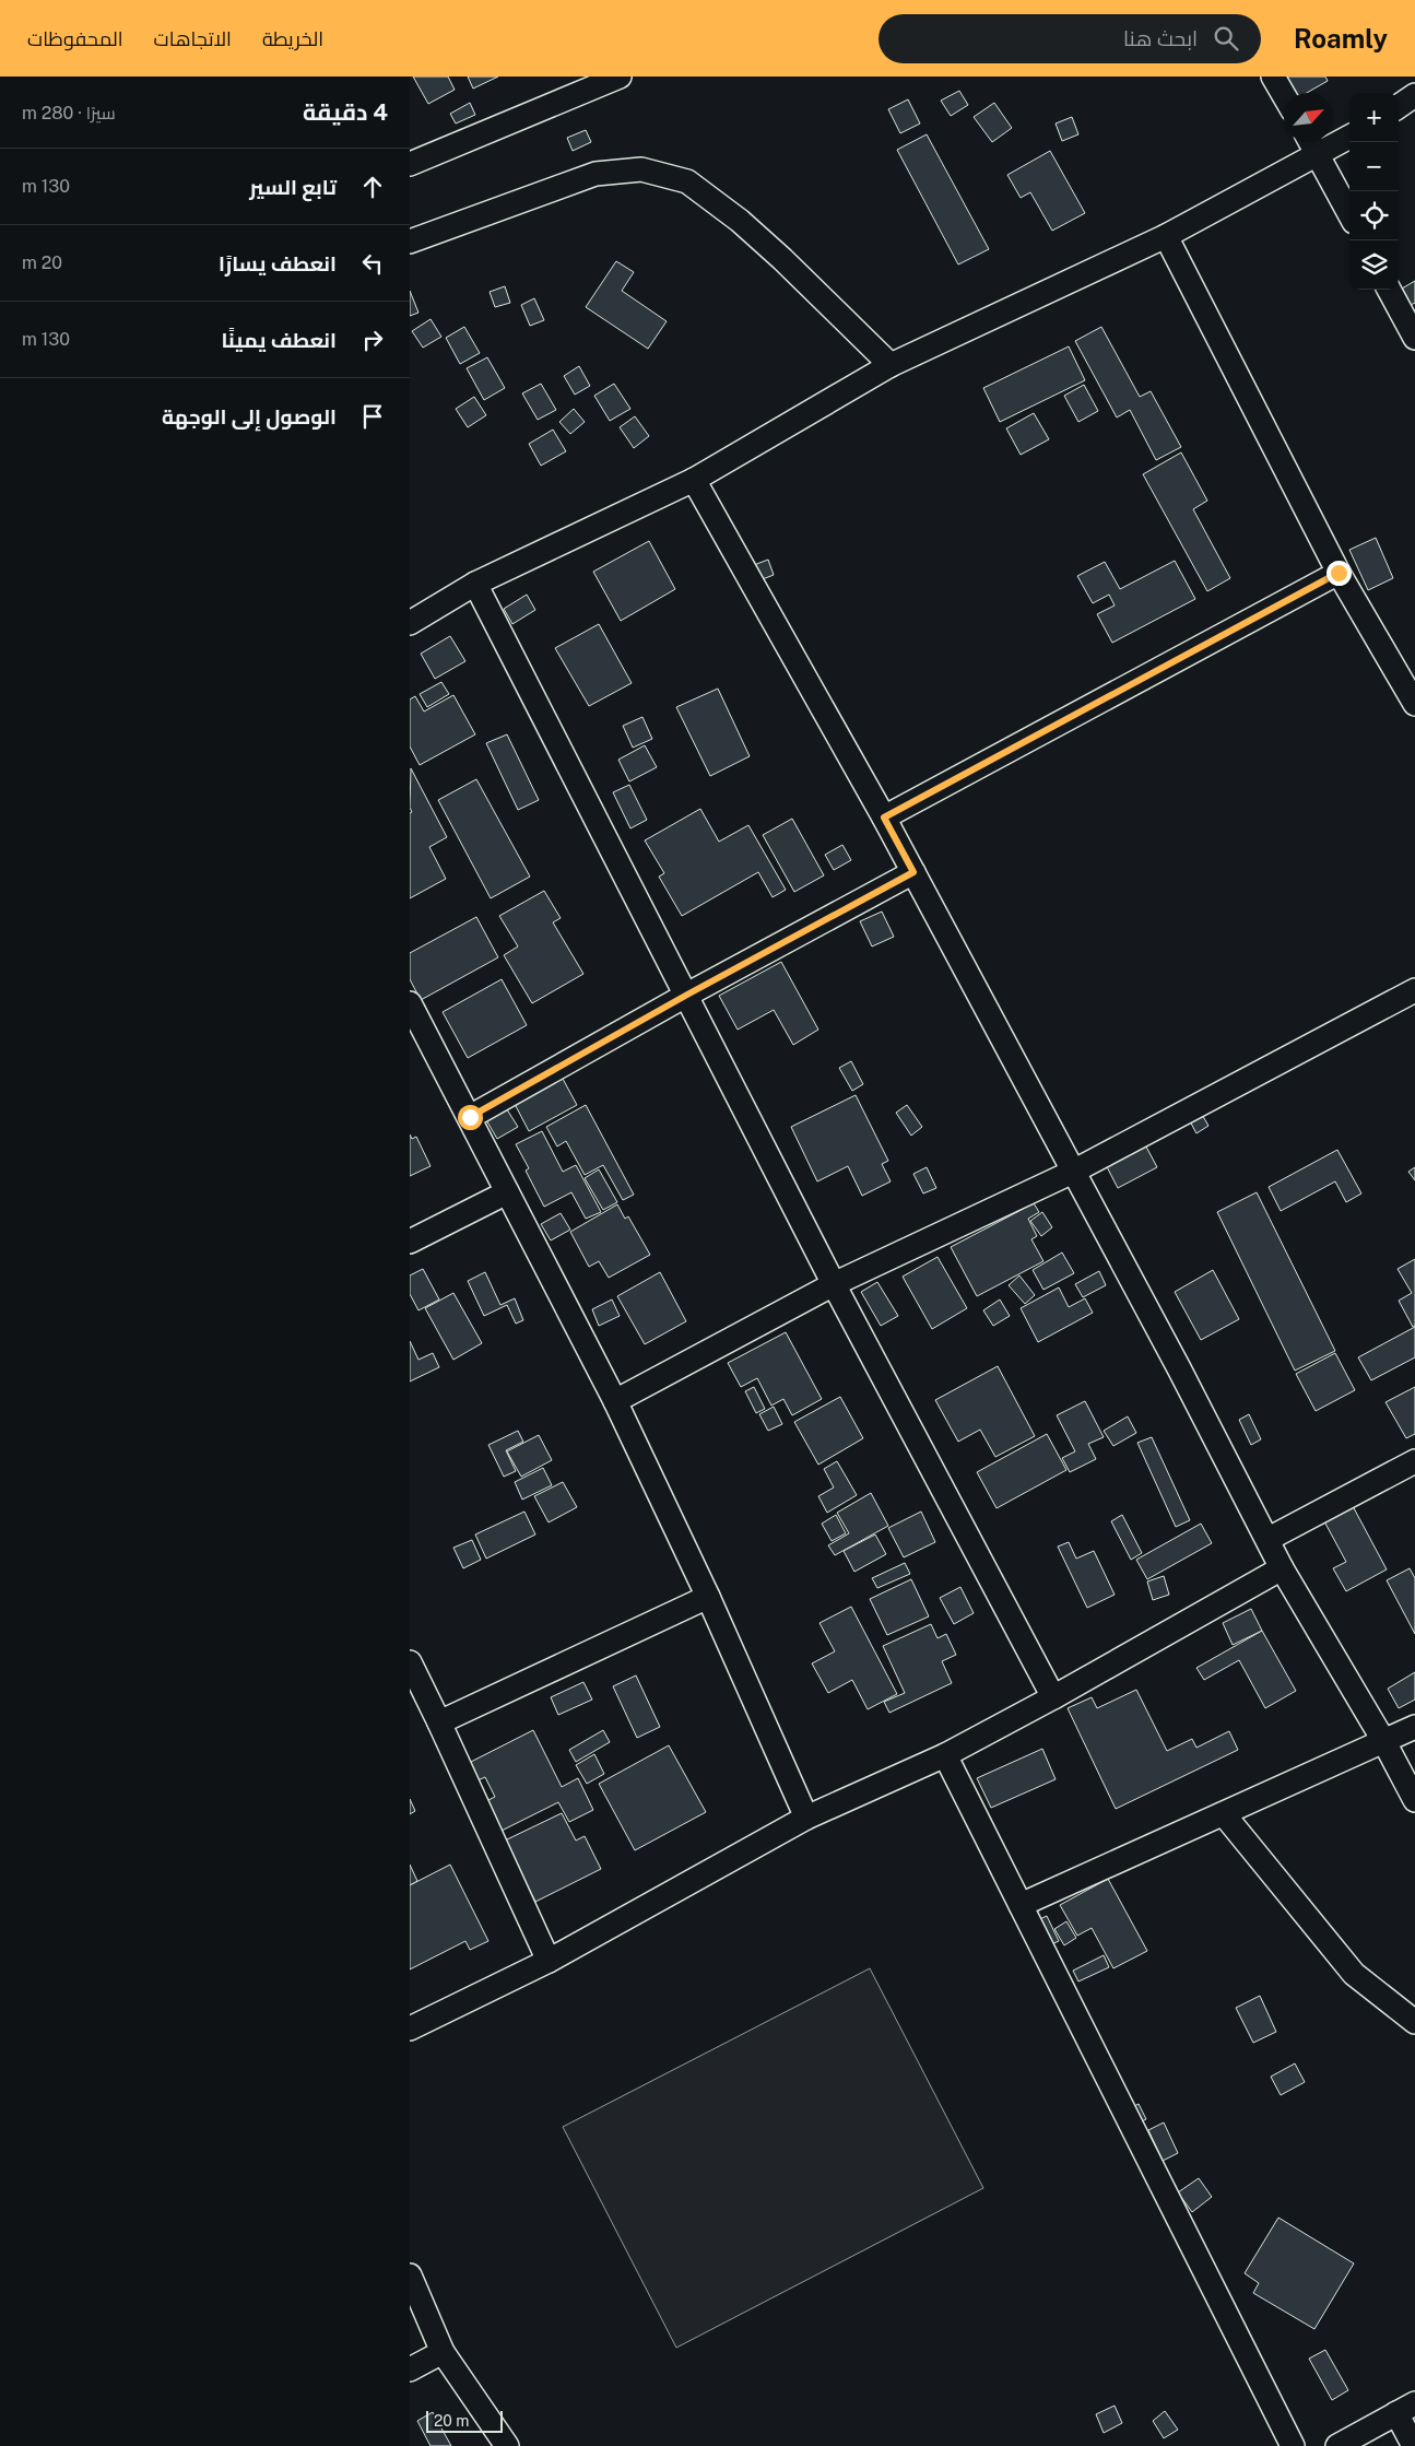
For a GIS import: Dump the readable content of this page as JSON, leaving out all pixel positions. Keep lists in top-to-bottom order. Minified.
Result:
{"scale_bar":"20 m","north":"top right","page":{"header":"Roamly","search":"ابحث هنا","nav":["الخريطة","الاتجاهات","المحفوظات"],"heading":["4 دقيقة","سيرًا · 280 m"],"map_buttons":["+","−"],"list":[["تابع السير","130 m"],["انعطف يسارًا","20 m"],["انعطف يمينًا","130 m"],"الوصول إلى الوجهة"],"scale":"20 m"}}
